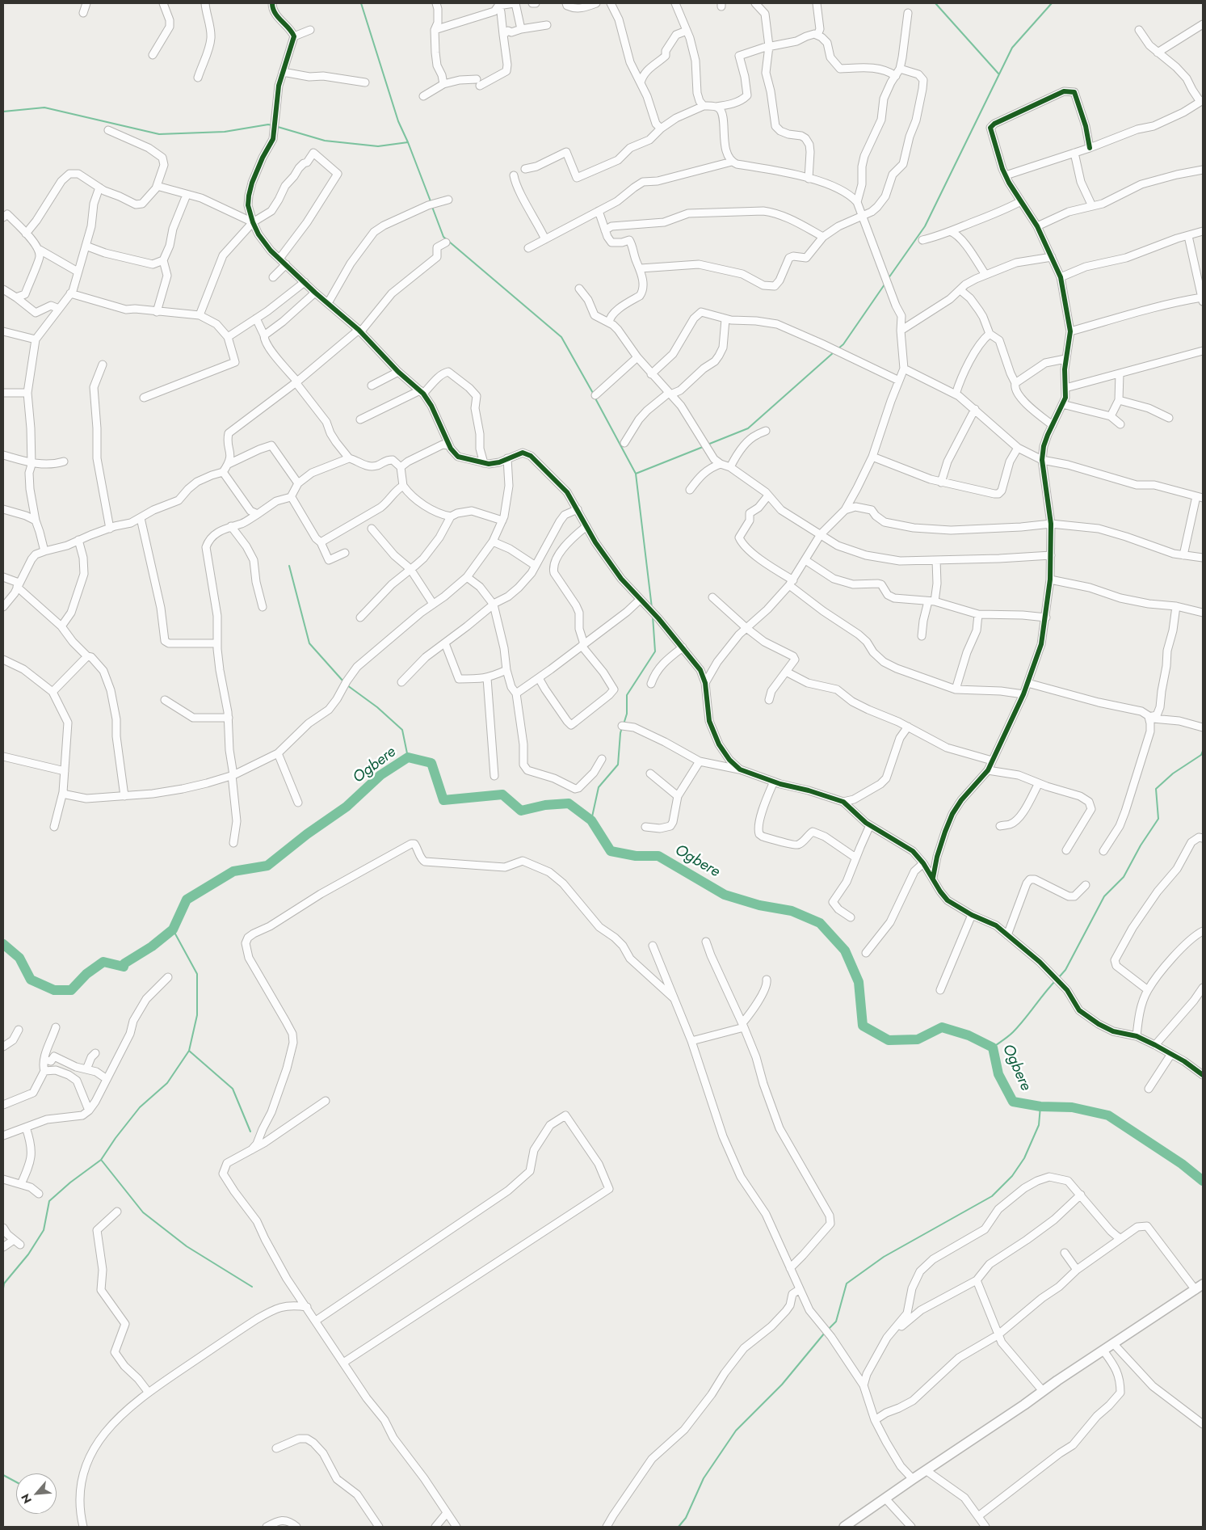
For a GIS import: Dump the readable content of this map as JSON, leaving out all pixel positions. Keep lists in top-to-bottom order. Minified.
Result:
{"water":["Ogbere"],"north":"bottom left"}
